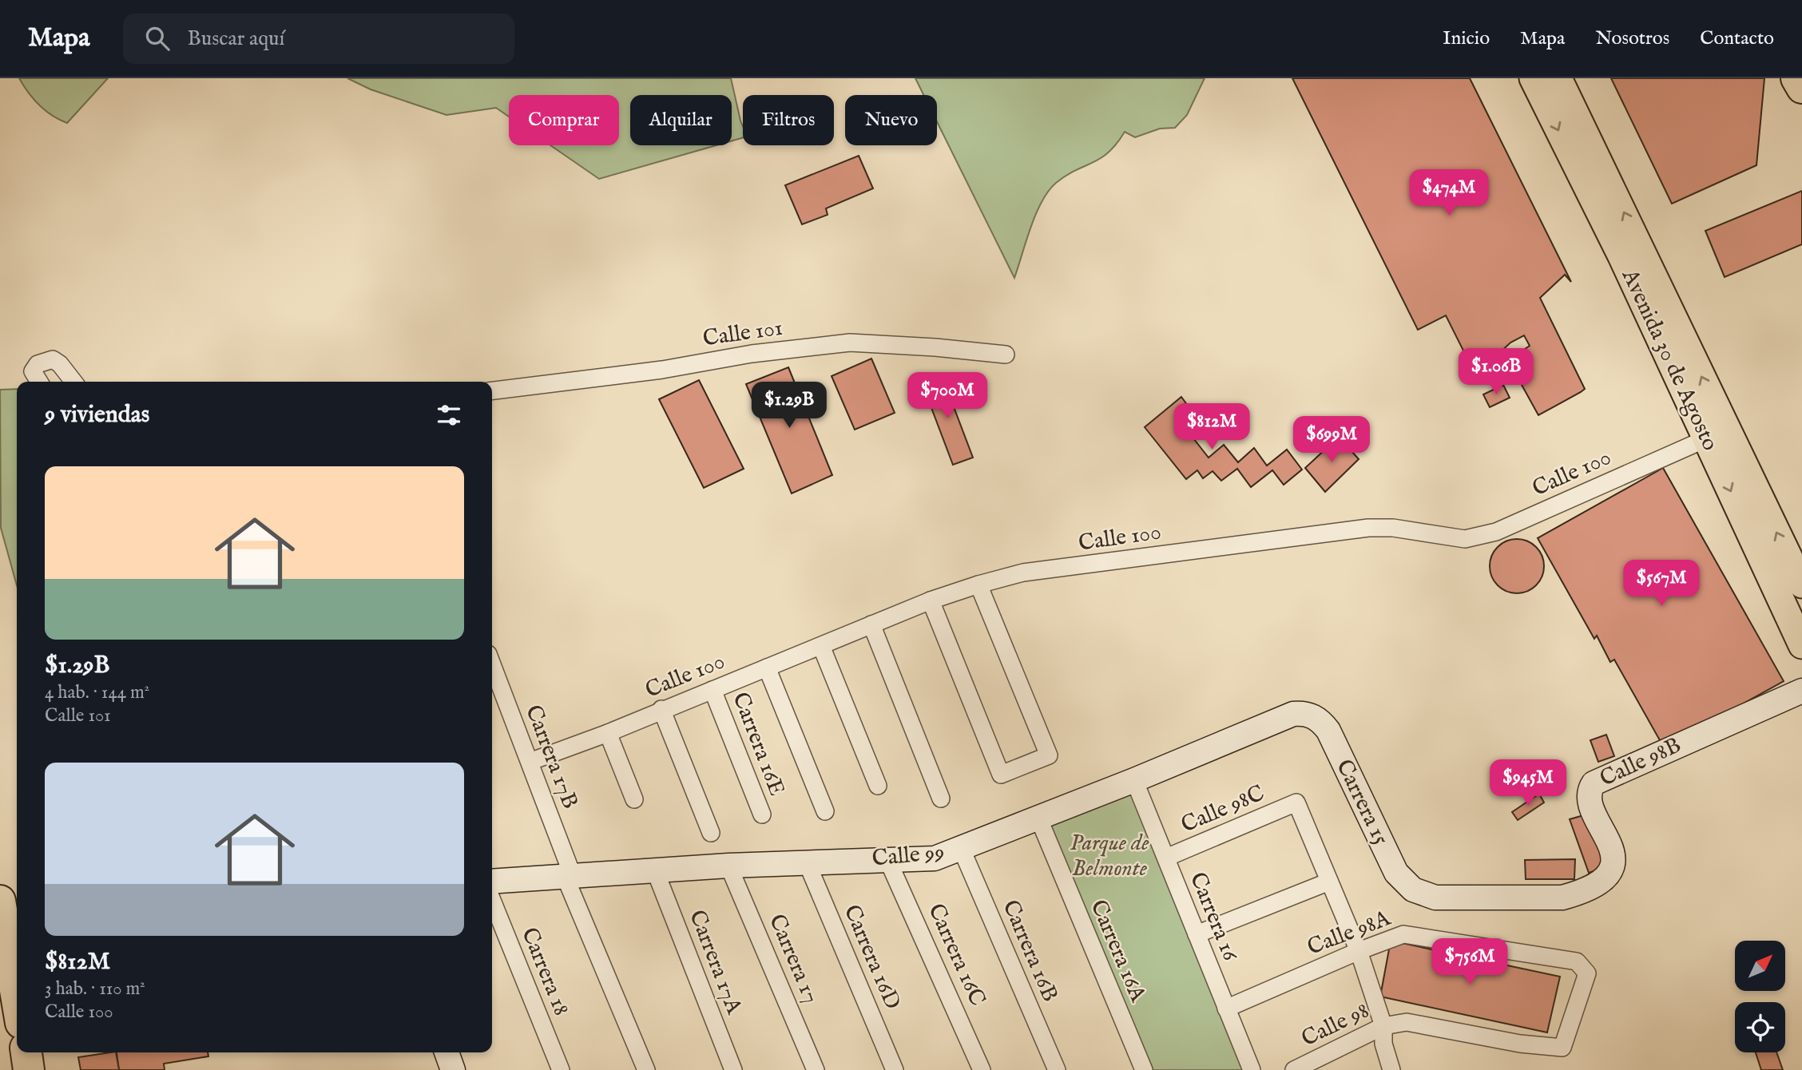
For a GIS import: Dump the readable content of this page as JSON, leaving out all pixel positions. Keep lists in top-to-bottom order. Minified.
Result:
{"streets":{"main road":["Avenida 30 de Agosto"],"street":["Calle 101","Calle 100","Carrera 16E","Carrera 17B","Calle 98B","Carrera 15","Calle 98C","Calle 99","Carrera 16","Calle 98A","Carrera 16B","Carrera 16A","Carrera 16C","Carrera 16D","Carrera 17","Carrera 17A","Carrera 18","Calle 98"]},"crossings":[["Avenida 30 de Agosto","Calle 100"],["Calle 100","Carrera 16E"],["Calle 100","Carrera 17B"],["Carrera 17B","Calle 99"],["Calle 98B","Carrera 15"],["Carrera 15","Calle 99"],["Calle 98C","Carrera 16"],["Calle 99","Carrera 16"],["Calle 99","Carrera 16B"],["Calle 99","Carrera 16A"],["Calle 99","Carrera 16C"],["Calle 99","Carrera 16D"],["Calle 99","Carrera 17"],["Calle 99","Carrera 17A"],["Carrera 16","Calle 98A"],["Calle 98A","Calle 98"]],"parks":["Parque de Belmonte"],"north":"top right","page":{"header":"Mapa","search":"Buscar aquí","nav":["Inicio","Mapa","Nosotros","Contacto"],"chip":["Comprar","Alquilar","Filtros","Nuevo"],"price":["$474M","$1.06B","$700M","$1.29B","$812M","$699M","$567M","$945M","$756M"],"heading":"9 viviendas","list":[{"name":"$1.29B","note":"4 hab. · 144 m² · Calle 101"},{"name":"$812M","note":"3 hab. · 110 m² · Calle 100"}]}}
